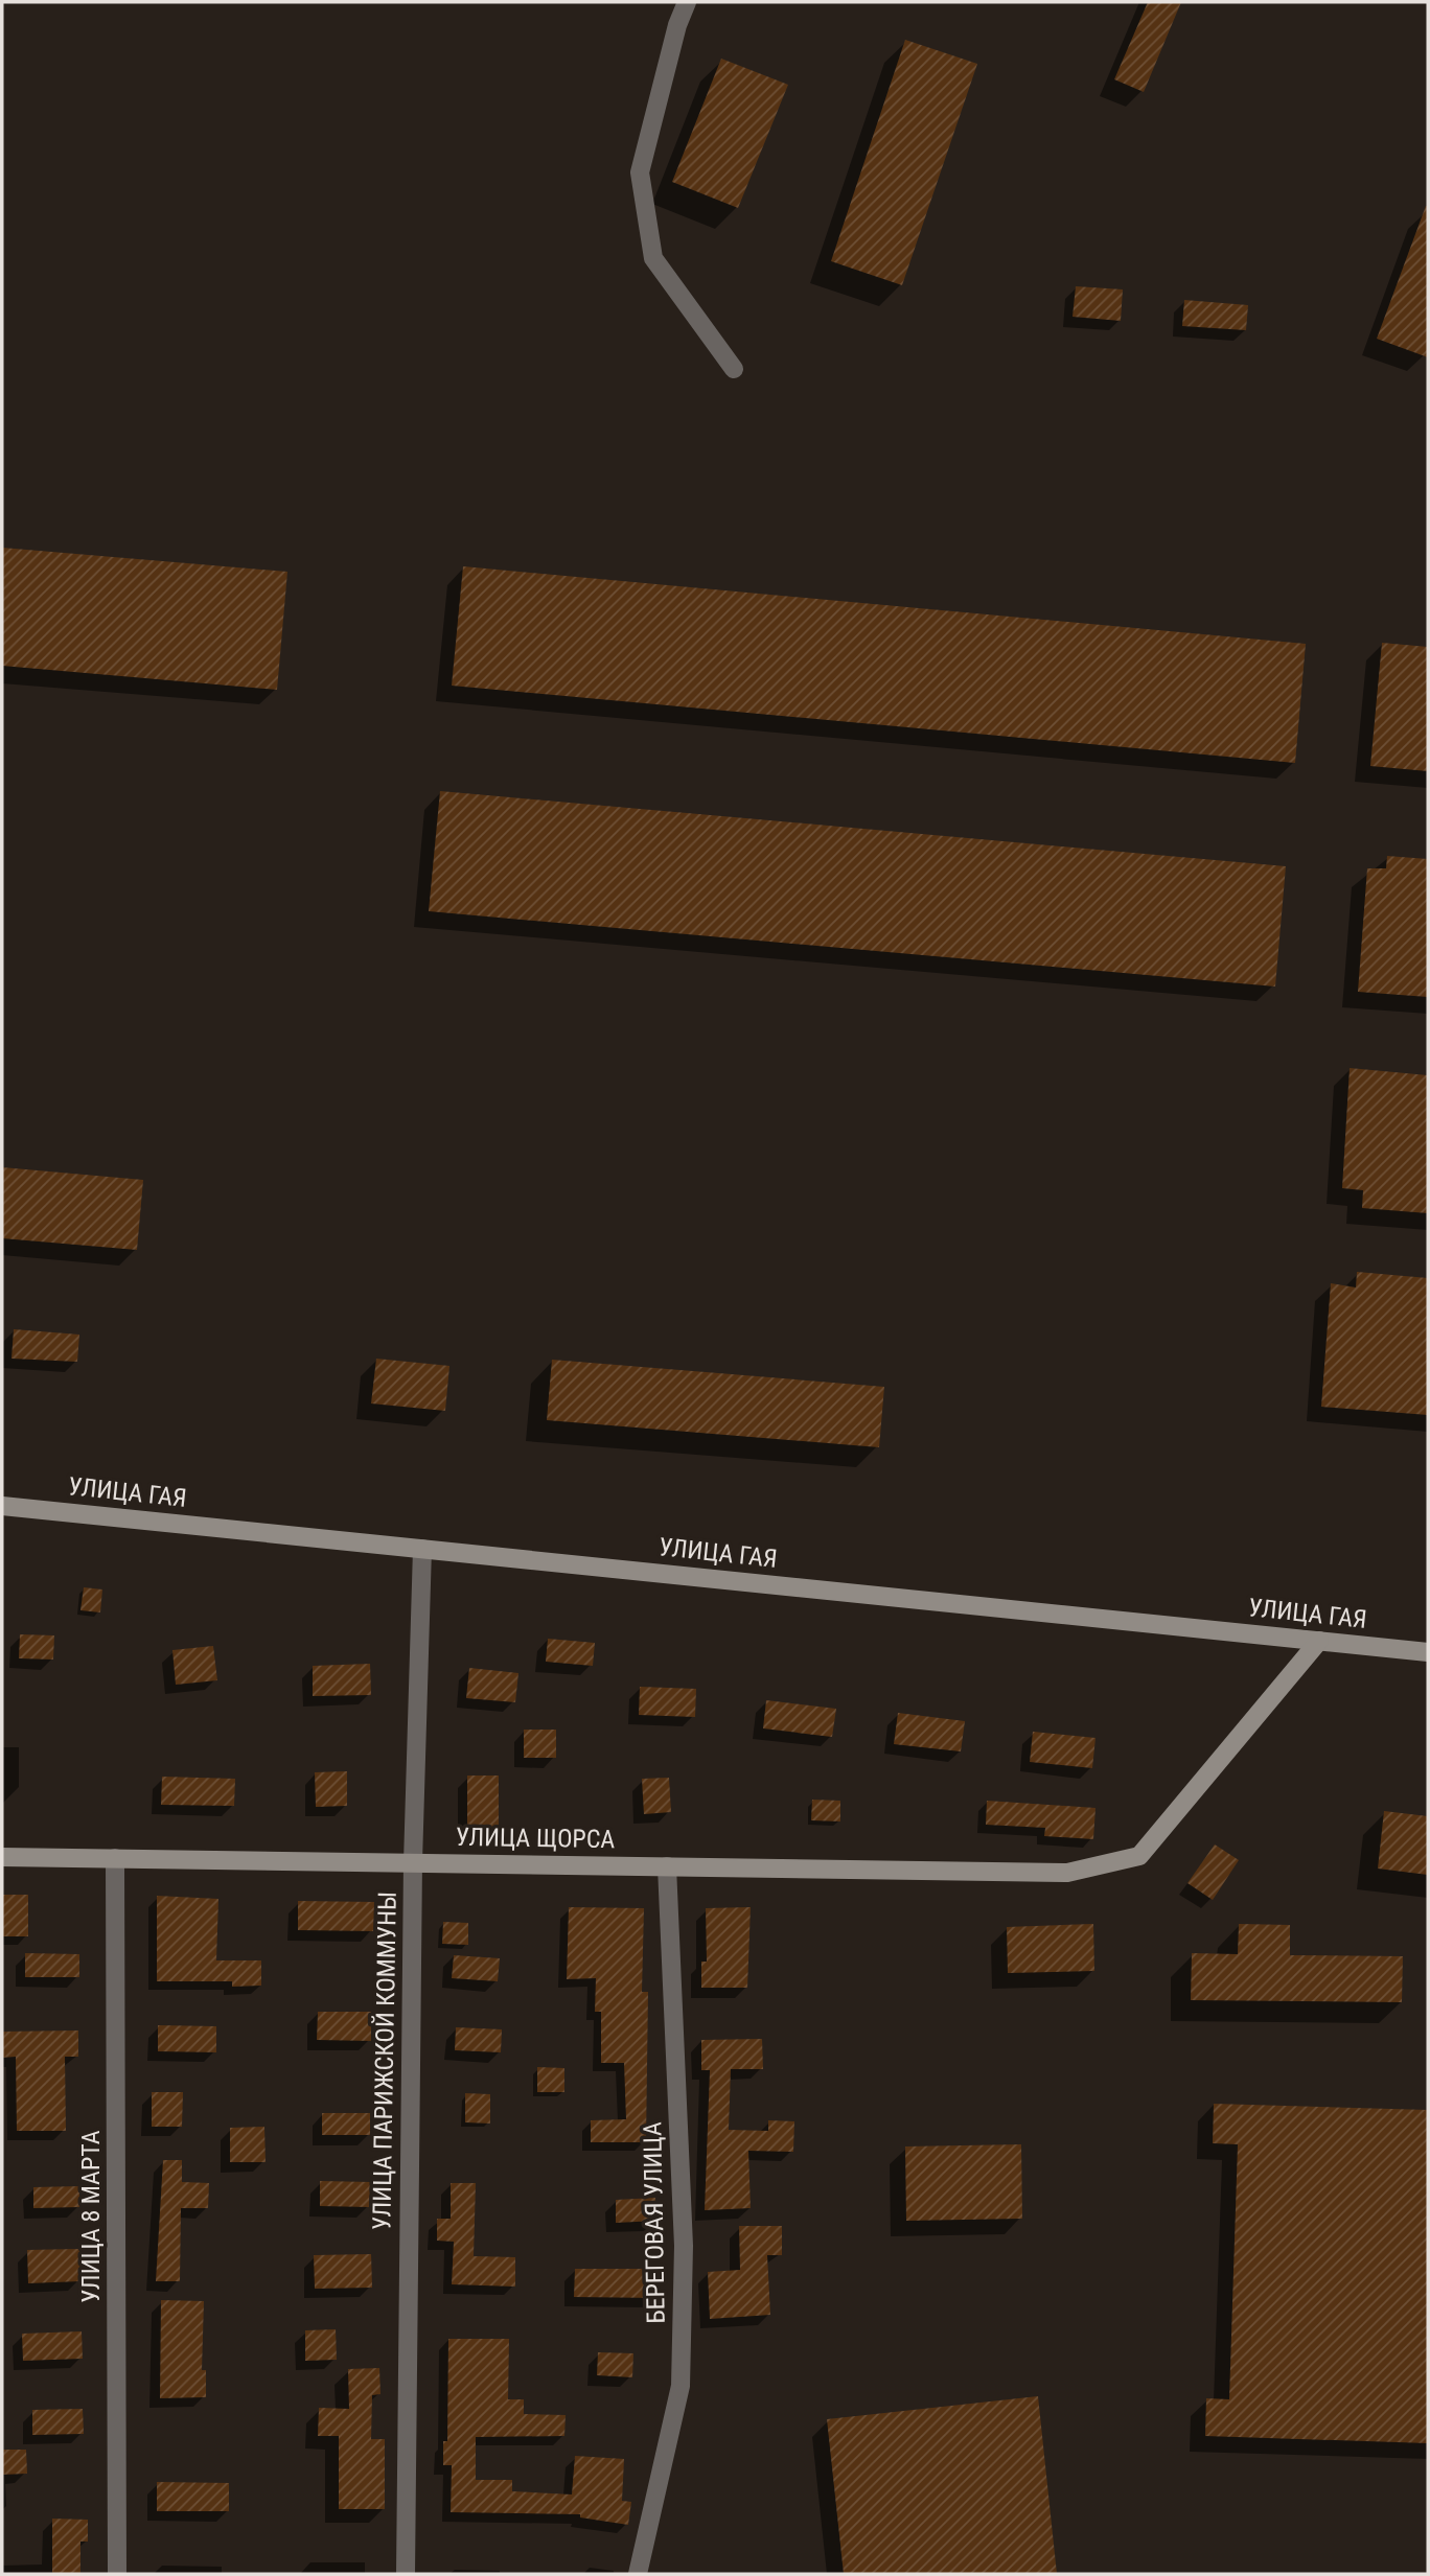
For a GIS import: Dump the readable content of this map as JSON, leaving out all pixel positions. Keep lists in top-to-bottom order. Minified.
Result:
{"streets":{"main road":["УЛИЦА ГАЯ","УЛИЦА ЩОРСА"],"street":["УЛИЦА ПАРИЖСКОЙ КОММУНЫ","УЛИЦА 8 МАРТА","БЕРЕГОВАЯ УЛИЦА"]},"crossings":[["УЛИЦА ГАЯ","УЛИЦА ЩОРСА"],["УЛИЦА ГАЯ","УЛИЦА ПАРИЖСКОЙ КОММУНЫ"],["УЛИЦА ЩОРСА","УЛИЦА ПАРИЖСКОЙ КОММУНЫ"],["УЛИЦА ЩОРСА","УЛИЦА 8 МАРТА"],["УЛИЦА ЩОРСА","БЕРЕГОВАЯ УЛИЦА"]]}
